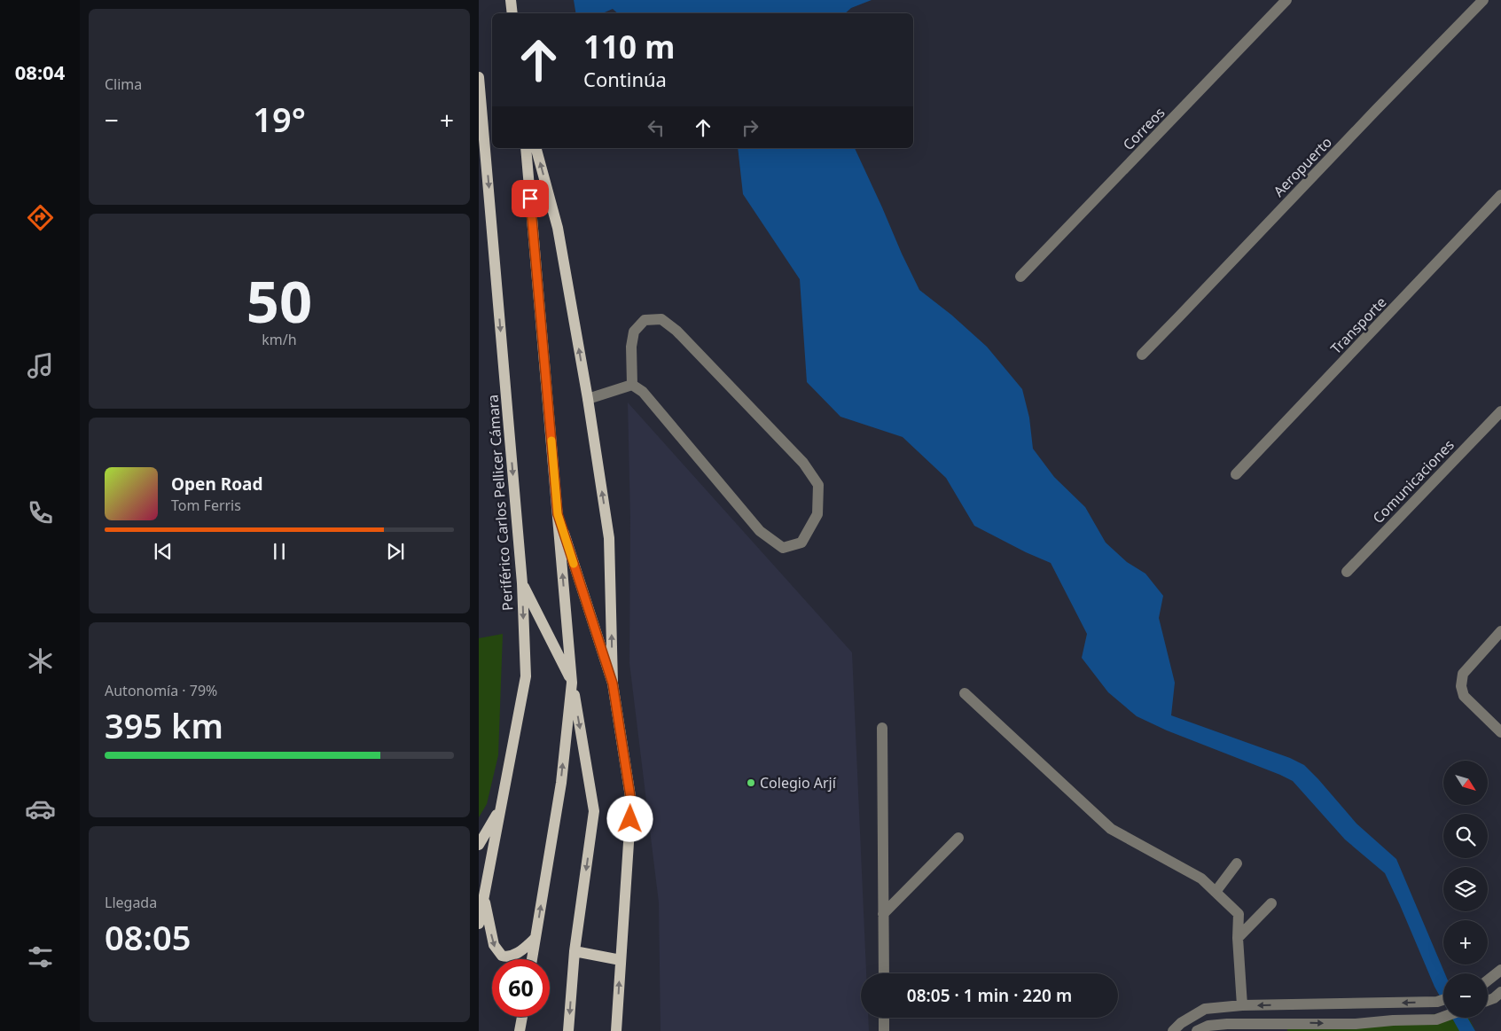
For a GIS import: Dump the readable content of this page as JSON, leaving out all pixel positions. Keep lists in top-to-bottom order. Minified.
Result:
{"streets":{"main road":["Periférico Carlos Pellicer Cámara"],"street":["Correos","Aeropuerto","Transporte","Comunicaciones"]},"places":["Colegio Arjí"],"north":"bottom right","page":{"tabs":"08:04","tile":["Clima",["50","km/h"],["Autonomía · 79%","395 km"],["Llegada","08:05"]],"turn":["110 m","Continúa"],"heat":["−","19°","+"],"song":["Open Road","Tom Ferris"],"map_buttons":["+","−"],"limit":"60","trip":"08:05 · 1 min · 220 m"}}
